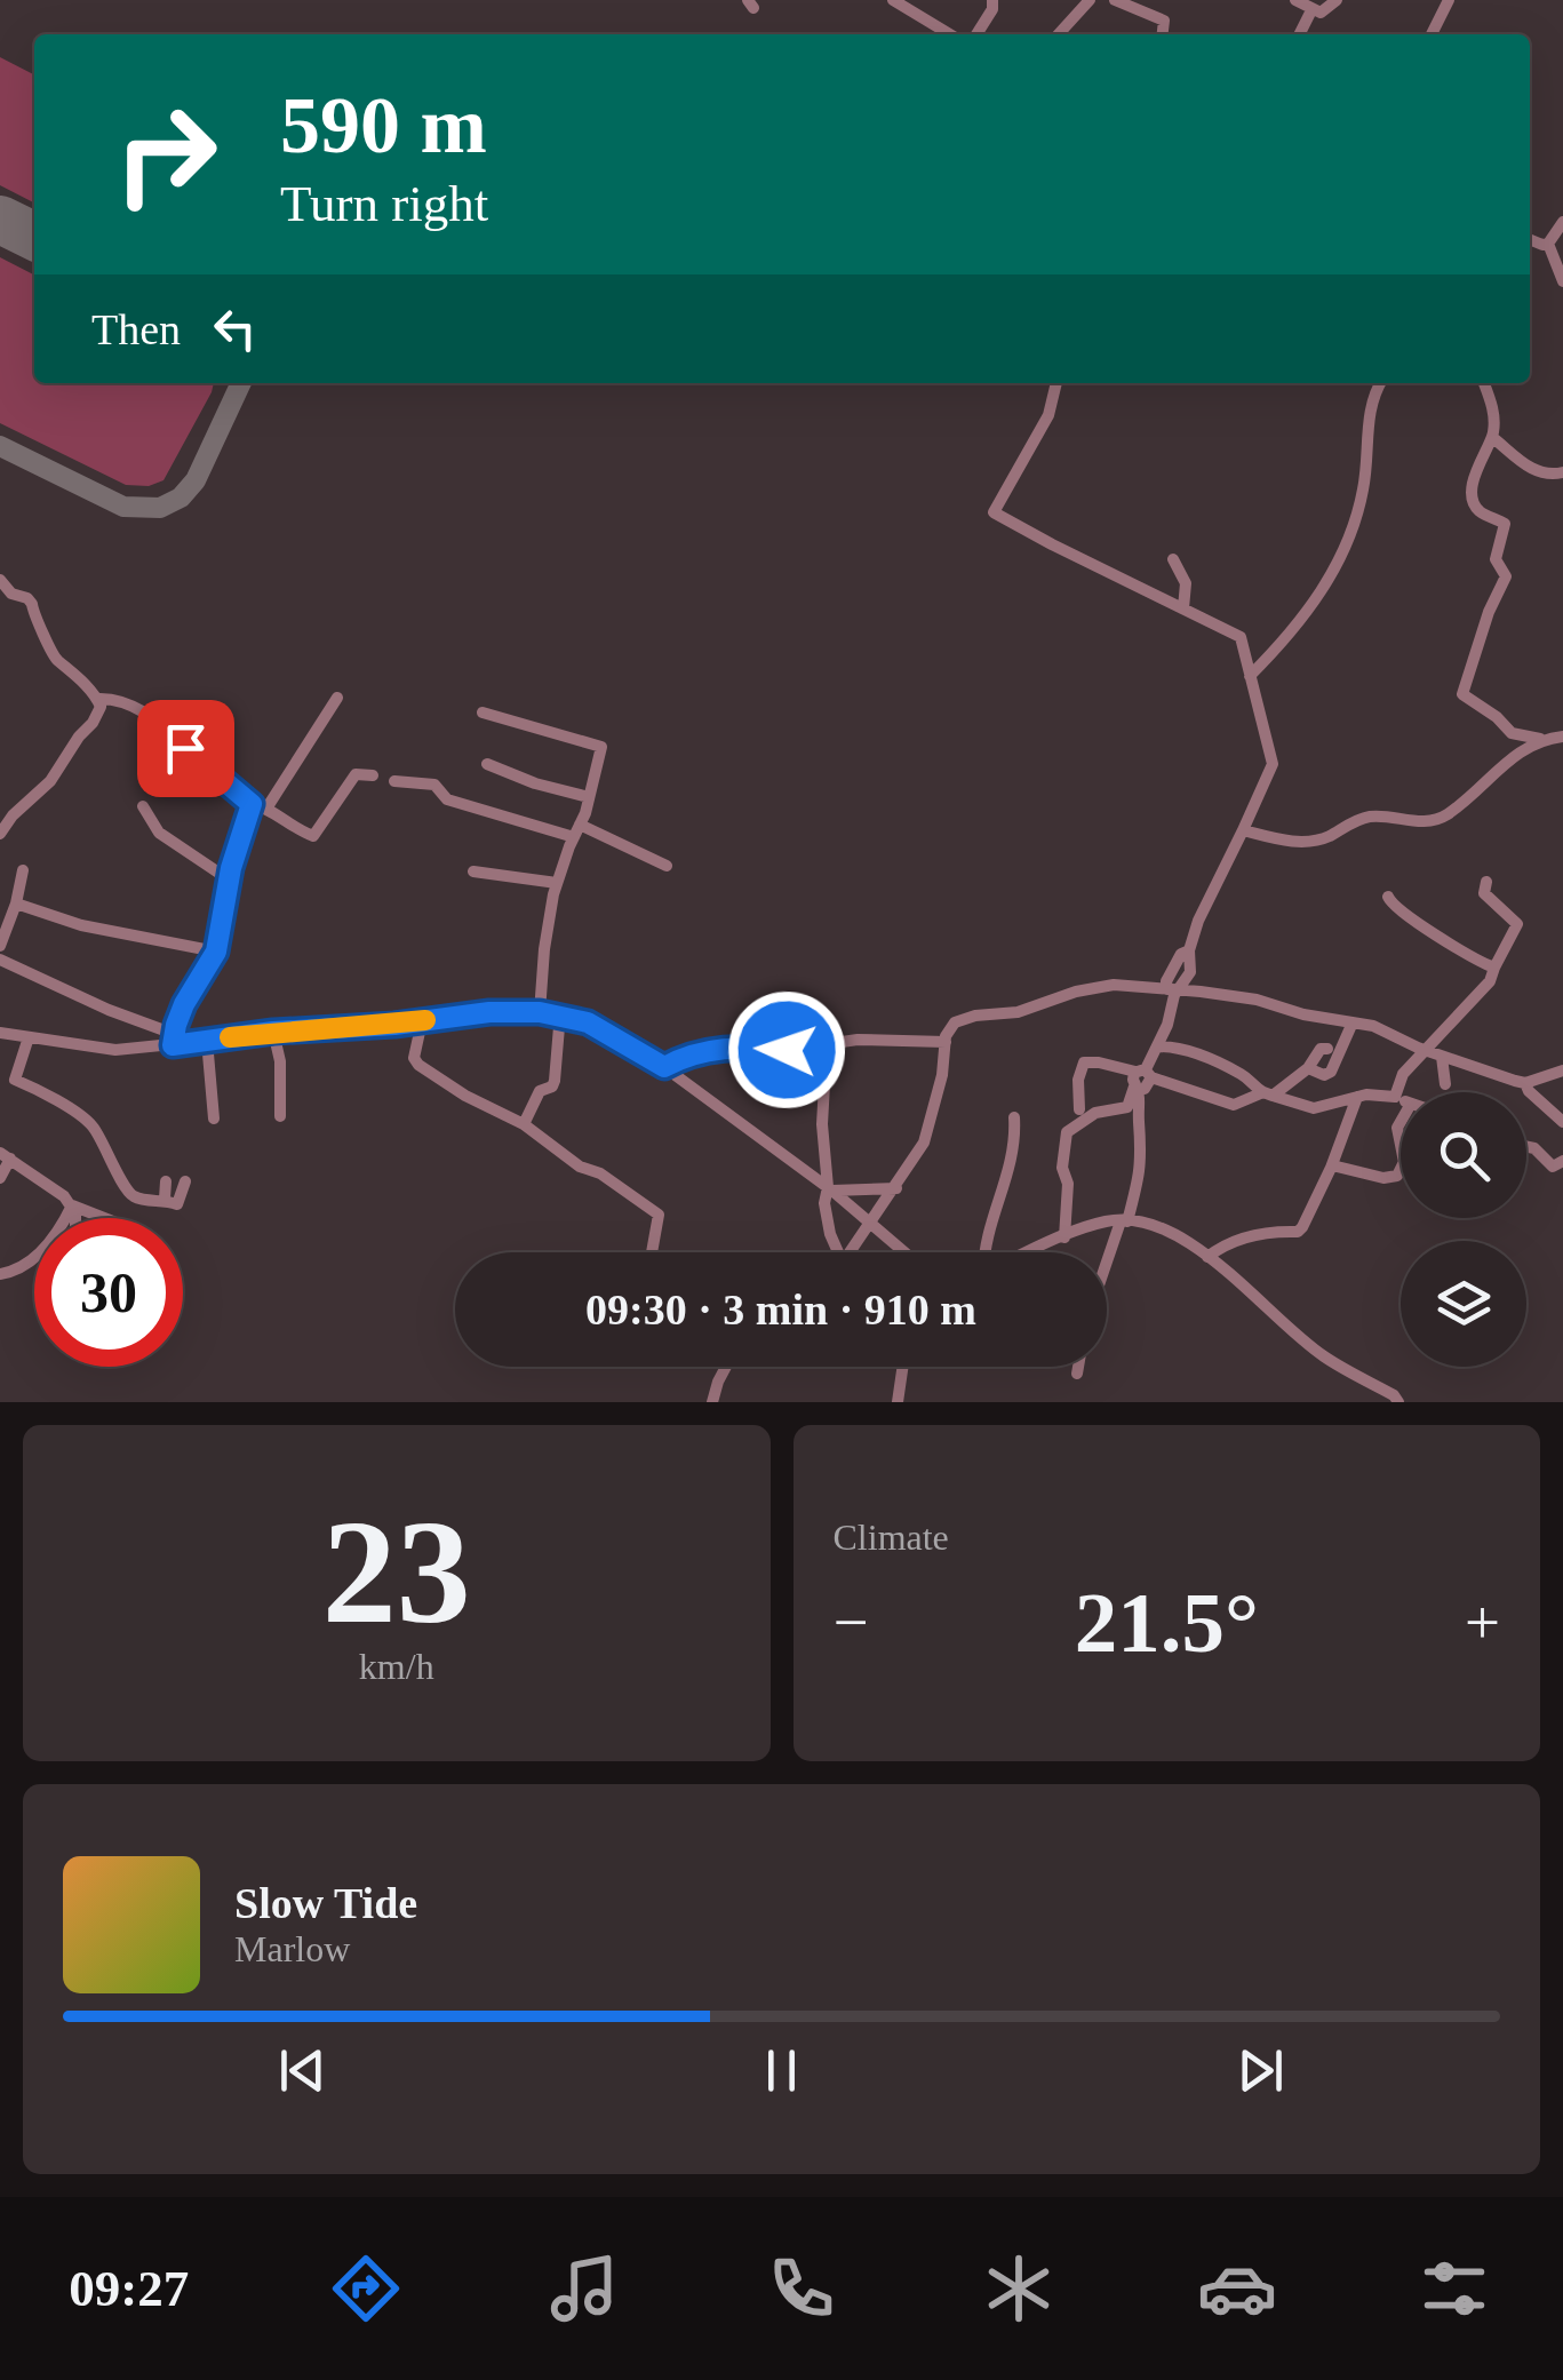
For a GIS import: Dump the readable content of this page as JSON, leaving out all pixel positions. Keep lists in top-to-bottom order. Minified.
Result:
{"page":{"turn":["590 m","Turn right"],"then":"Then","limit":"30","trip":"09:30 · 3 min · 910 m","tile":[["23","km/h"],"Climate"],"heat":["−","21.5°","+"],"song":["Slow Tide","Marlow"],"tabs":"09:27"}}
